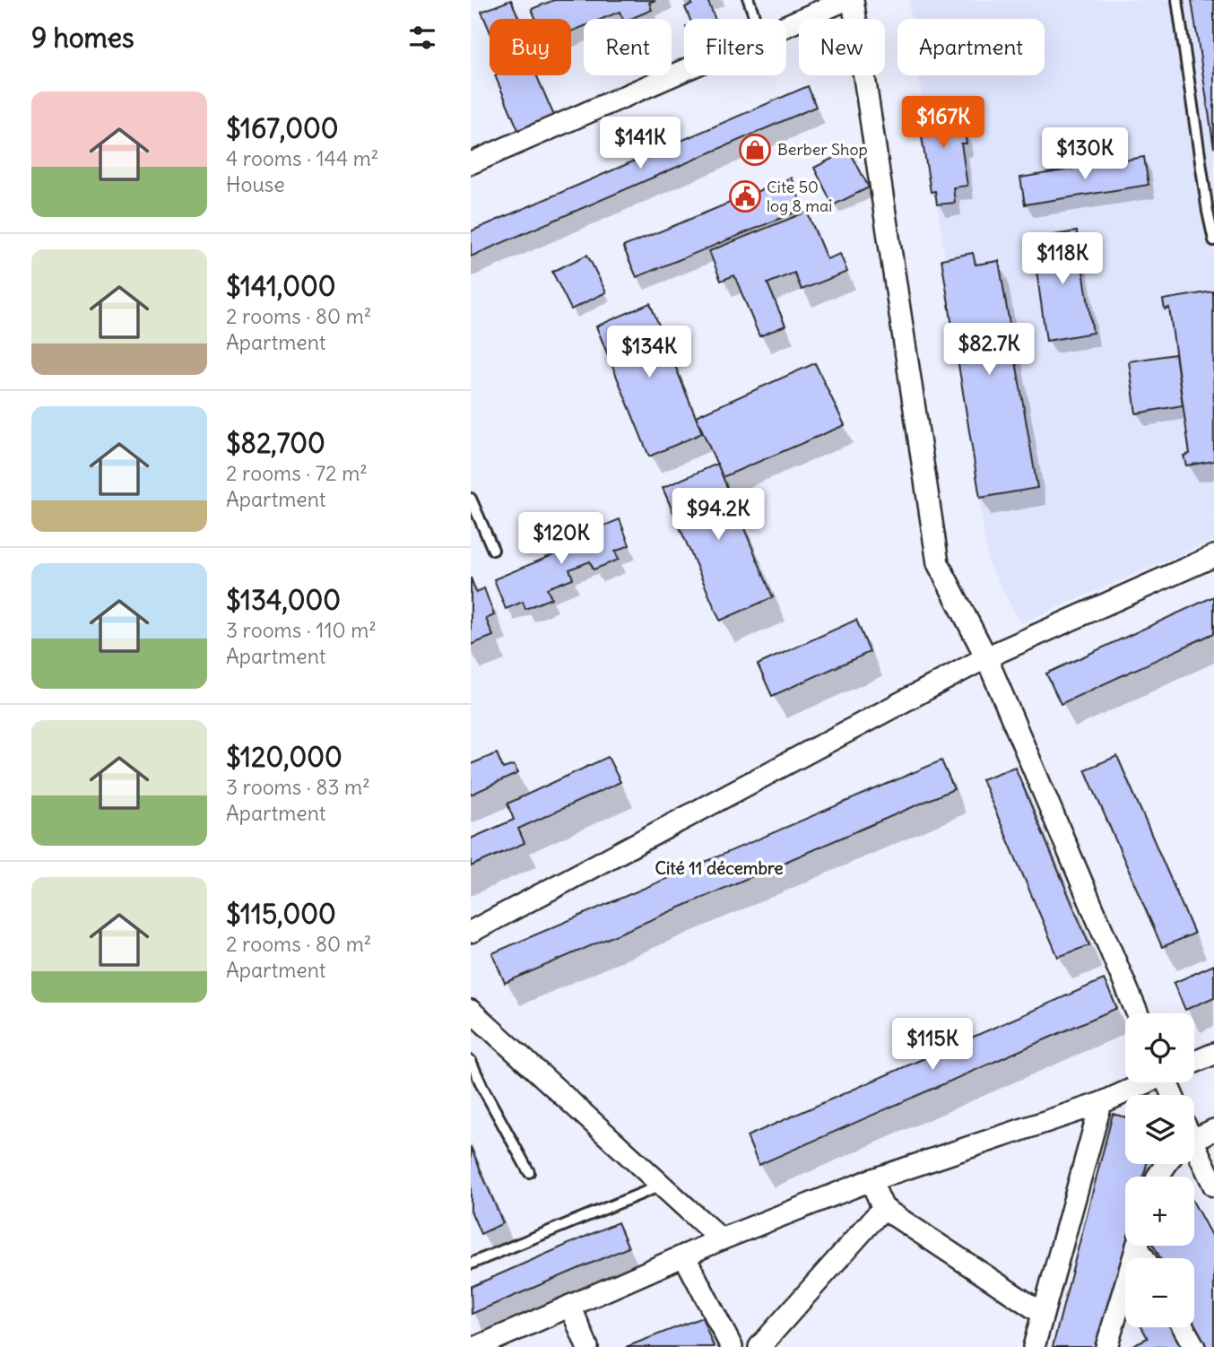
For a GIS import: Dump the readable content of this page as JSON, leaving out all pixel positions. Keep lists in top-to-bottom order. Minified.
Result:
{"districts":["Cité 11 décembre"],"places":{"shop":["Berber Shop"],"public building":["Cite 50 log 8 mai"]},"page":{"heading":"9 homes","chip":["Buy","Rent","Filters","New","Apartment"],"list":[{"name":"$167,000","note":"4 rooms · 144 m² · House"},{"name":"$141,000","note":"2 rooms · 80 m² · Apartment"},{"name":"$82,700","note":"2 rooms · 72 m² · Apartment"},{"name":"$134,000","note":"3 rooms · 110 m² · Apartment"},{"name":"$120,000","note":"3 rooms · 83 m² · Apartment"},{"name":"$115,000","note":"2 rooms · 80 m² · Apartment"}],"price":["$167K","$141K","$130K","$118K","$82.7K","$134K","$94.2K","$120K","$115K"],"map_buttons":["+","−"]}}
